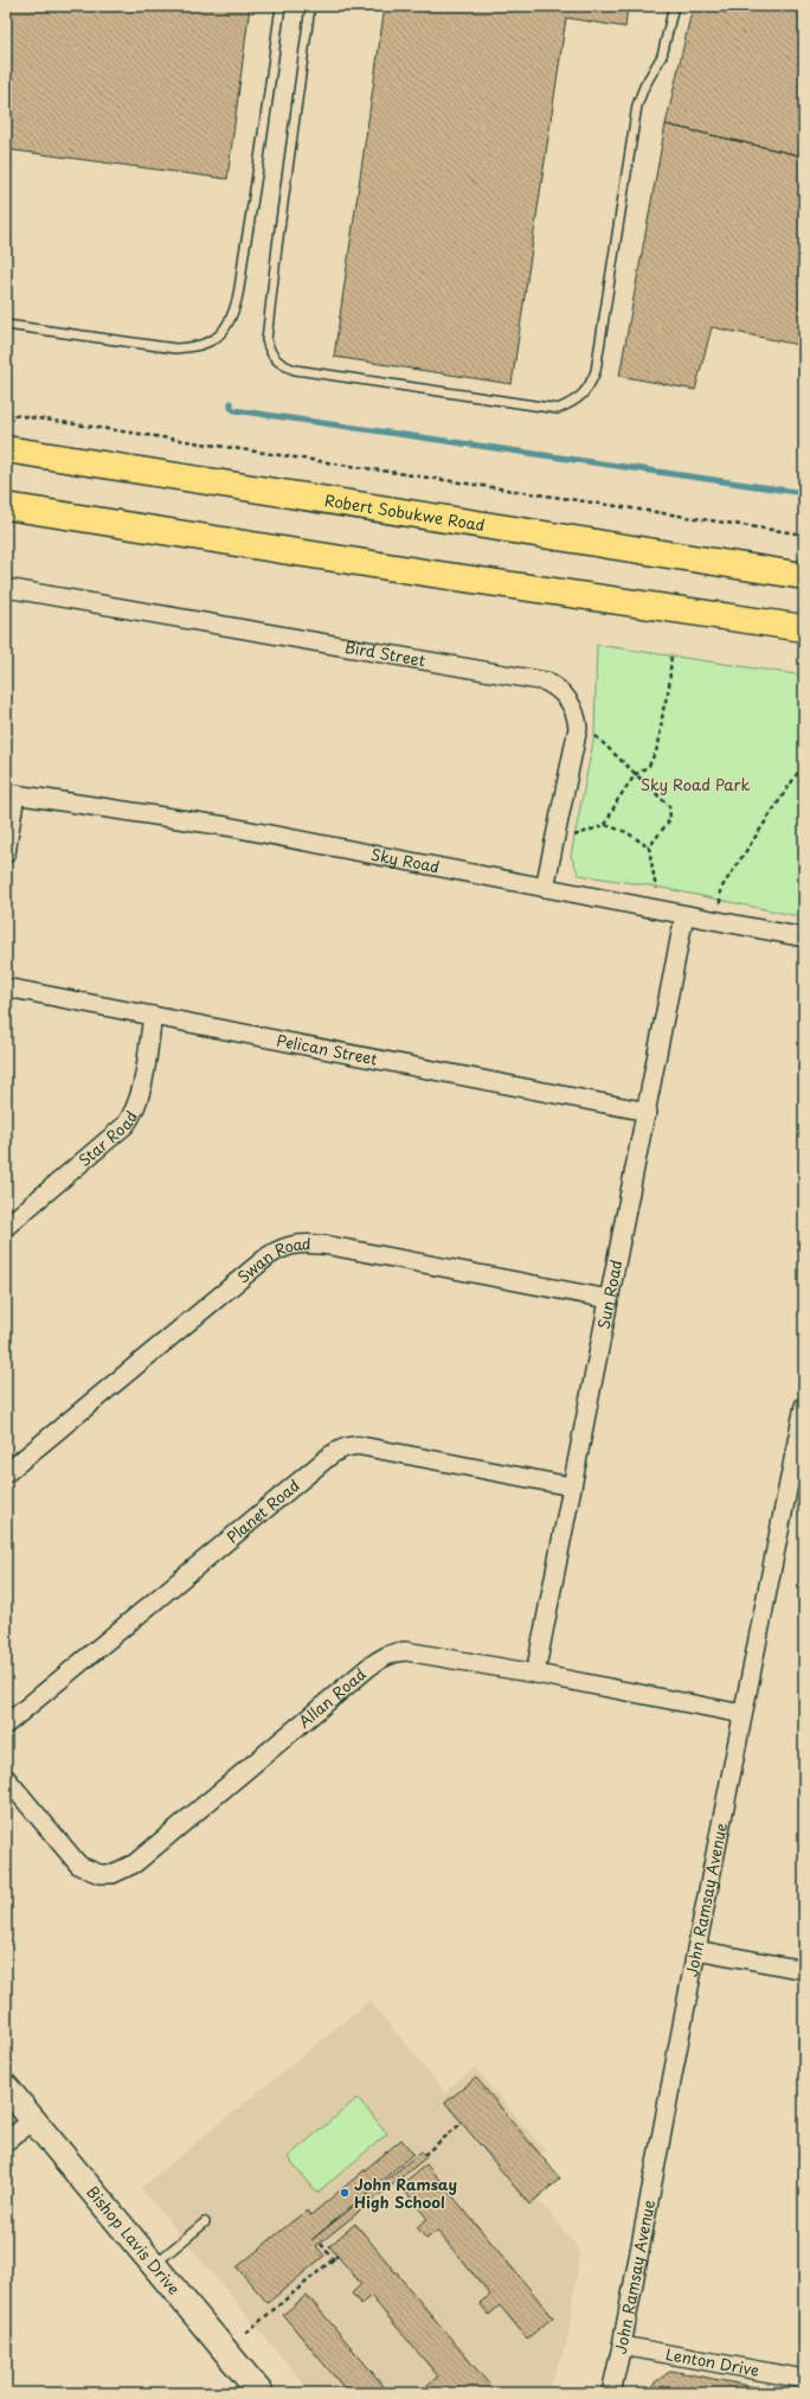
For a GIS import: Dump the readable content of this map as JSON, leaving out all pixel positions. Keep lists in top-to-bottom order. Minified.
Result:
{"streets":{"main road":["Robert Sobukwe Road"],"street":["Bird Street","Sky Road","Pelican Street","Star Road","Swan Road","Sun Road","Planet Road","Allan Road","John Ramsay Avenue","Bishop Lavis Drive","Lenton Drive"]},"crossings":[["Bird Street","Sky Road"],["Sky Road","Sun Road"],["Pelican Street","Star Road"],["Pelican Street","Sun Road"],["Swan Road","Sun Road"],["Sun Road","Planet Road"],["Sun Road","Allan Road"],["Allan Road","John Ramsay Avenue"],["John Ramsay Avenue","Lenton Drive"]],"parks":["Sky Road Park"],"places":["John Ramsay High School"]}
